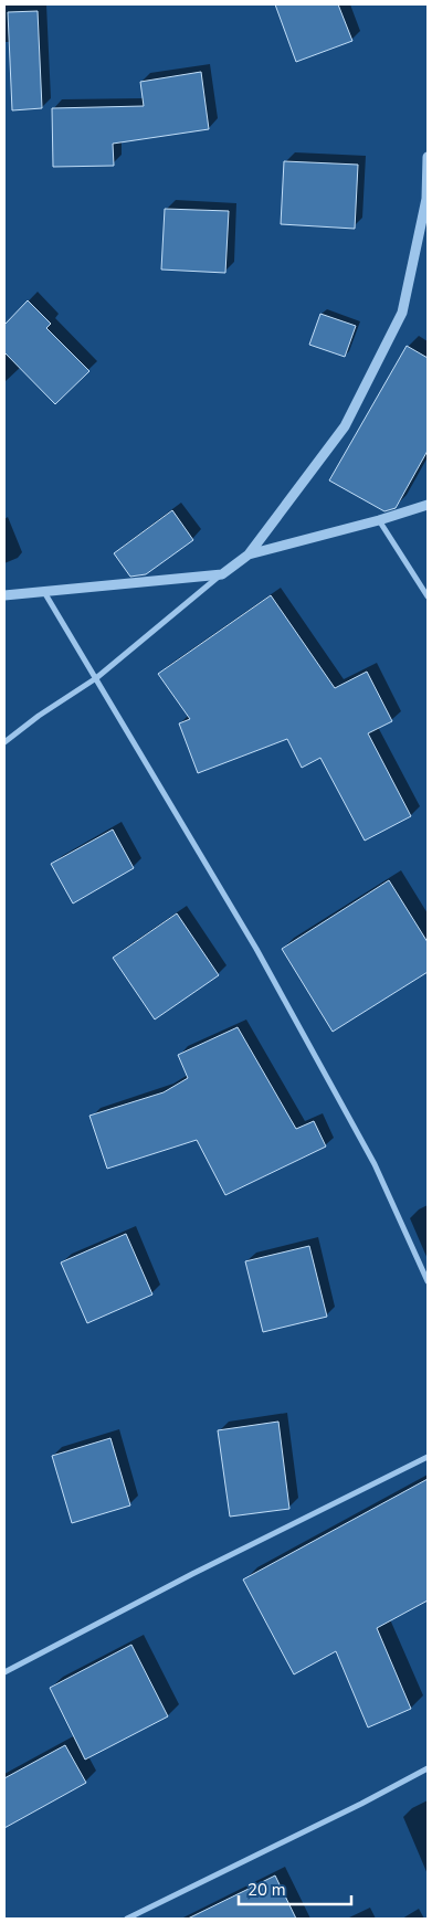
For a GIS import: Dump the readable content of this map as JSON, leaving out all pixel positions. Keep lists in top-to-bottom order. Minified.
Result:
{"scale_bar":"20 m"}
